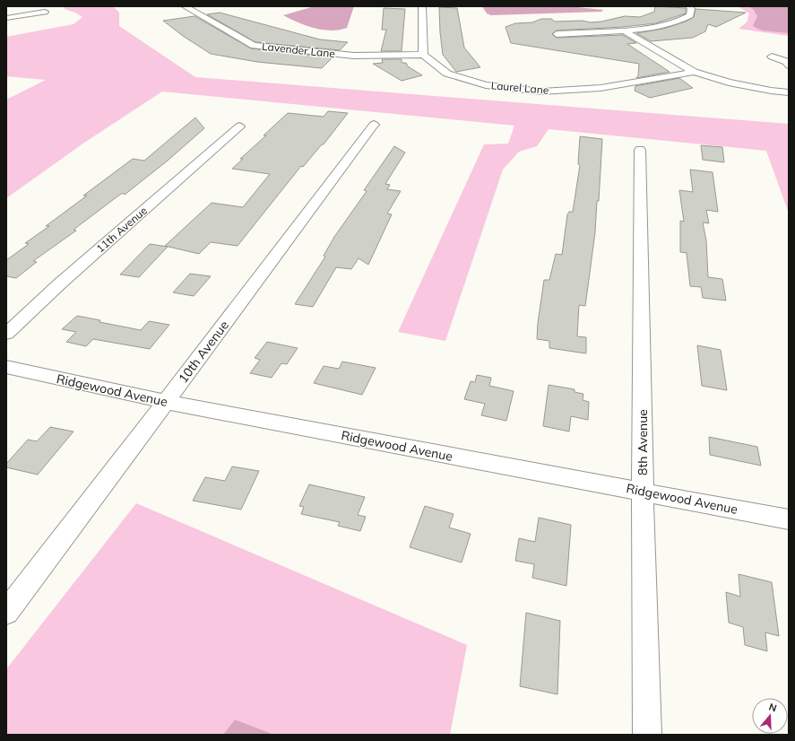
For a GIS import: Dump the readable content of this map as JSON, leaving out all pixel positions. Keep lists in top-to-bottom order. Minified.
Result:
{"streets":{"street":["Lavender Lane","Laurel Lane","11th Avenue","10th Avenue","Ridgewood Avenue","8th Avenue"]},"crossings":[["Lavender Lane","Laurel Lane"],["10th Avenue","Ridgewood Avenue"],["Ridgewood Avenue","8th Avenue"]],"north":"top"}
